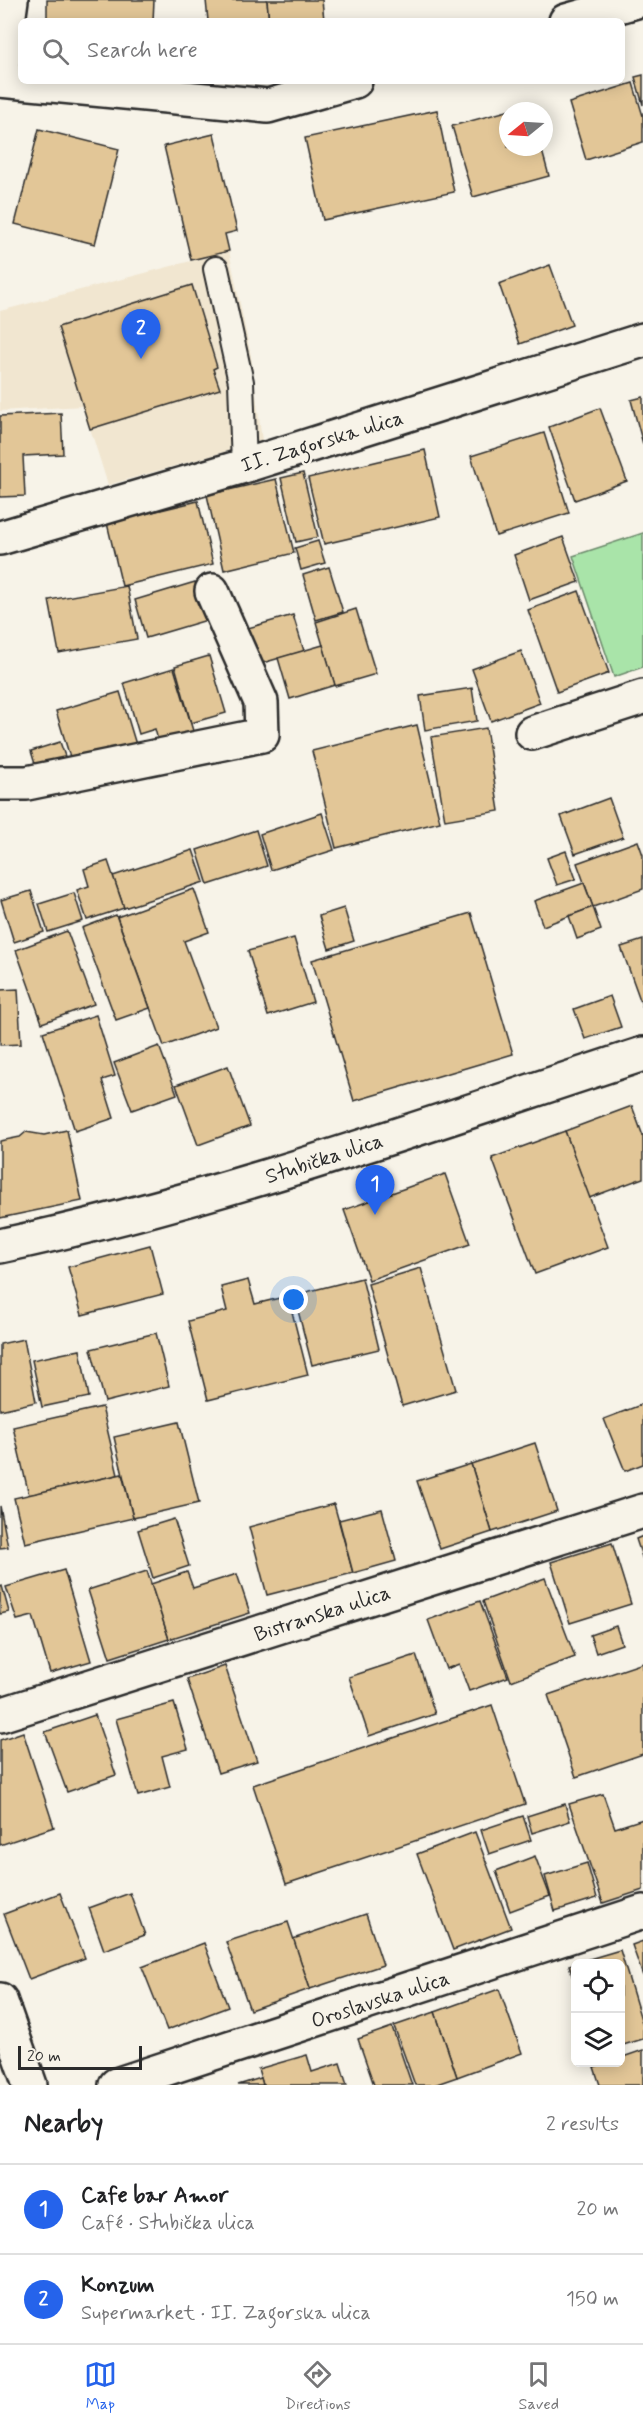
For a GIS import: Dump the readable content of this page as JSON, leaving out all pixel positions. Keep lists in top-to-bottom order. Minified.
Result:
{"streets":{"street":["II. Zagorska ulica","Stubička ulica","Bistranska ulica","Oroslavska ulica"]},"scale_bar":"20 m","north":"left","page":{"search":"Search here","pins":["2","1"],"scale":"20 m","heading":["Nearby","2 results"],"list":[{"mark":"1","name":"Cafe bar Amor","note":"Café · Stubička ulica","value":"20 m"},{"mark":"2","name":"Konzum","note":"Supermarket · II. Zagorska ulica","value":"150 m"}],"nav":["Map","Directions","Saved"]}}
